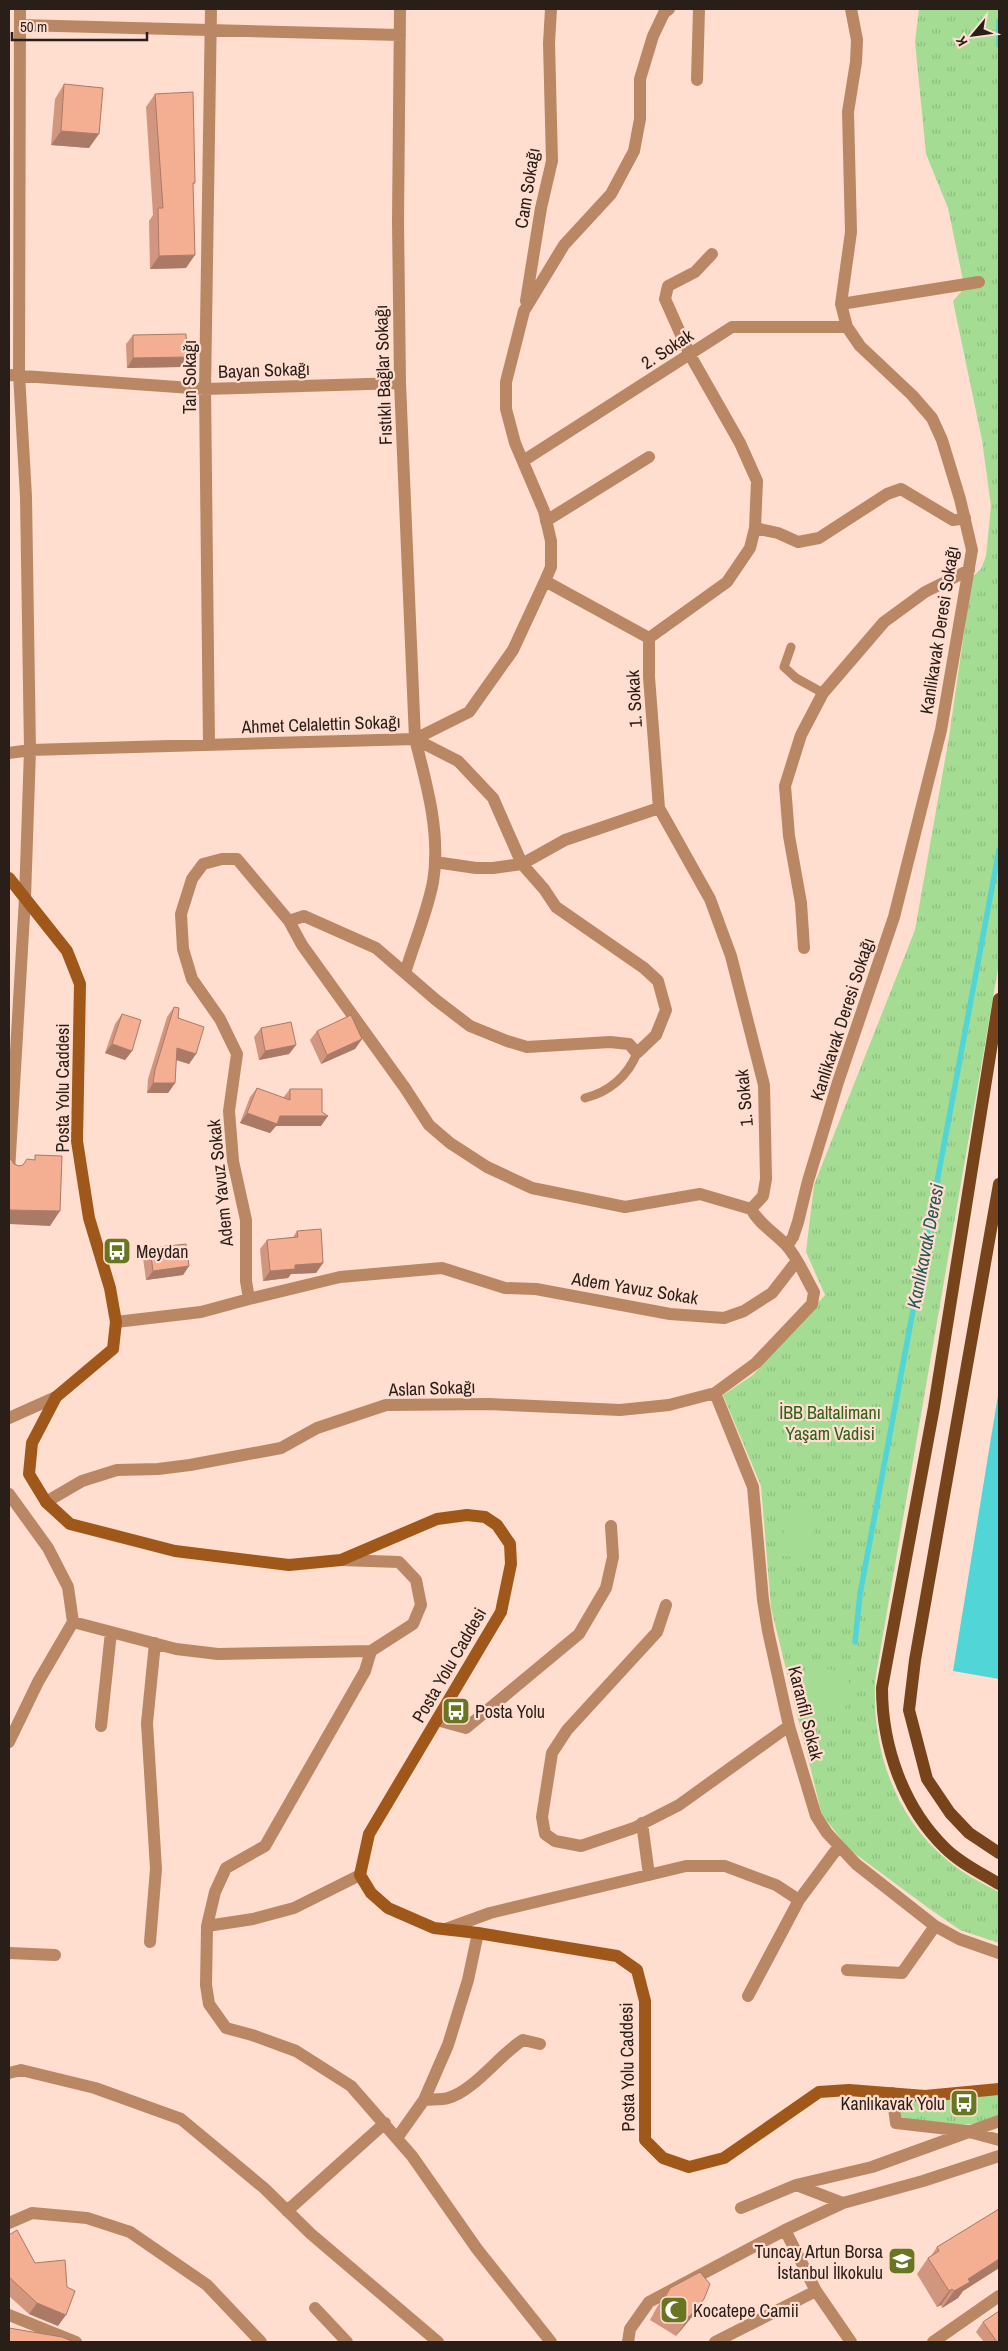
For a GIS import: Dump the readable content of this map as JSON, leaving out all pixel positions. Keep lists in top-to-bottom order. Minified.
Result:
{"streets":{"street":["Cam Sokağı","2. Sokak","Bayan Sokağı","Fıstıklı Bağlar Sokağı","Tan Sokağı","Kanlikavak Deresi Sokağı","1. Sokak","Ahmet Celalettin Sokağı","Posta Yolu Caddesi","Adem Yavuz Sokak","Aslan Sokağı","Karanfil Sokak"]},"crossings":[["2. Sokak","Kanlikavak Deresi Sokağı"],["Bayan Sokağı","Fıstıklı Bağlar Sokağı"],["Bayan Sokağı","Tan Sokağı"],["Fıstıklı Bağlar Sokağı","Ahmet Celalettin Sokağı"],["Tan Sokağı","Ahmet Celalettin Sokağı"],["1. Sokak","Adem Yavuz Sokak"],["Posta Yolu Caddesi","Aslan Sokağı"],["Aslan Sokağı","Karanfil Sokak"]],"water":["Kanlıkavak Deresi"],"parks":["İBB Baltalimanı Yaşam Vadisi"],"places":{"bus stop":["Meydan","Posta Yolu","Kanlıkavak Yolu"],"school or university":["Tuncay Artun Borsa İstanbul İlkokulu"],"mosque":["Kocatepe Camii"]},"scale_bar":"50 m","north":"bottom left"}
